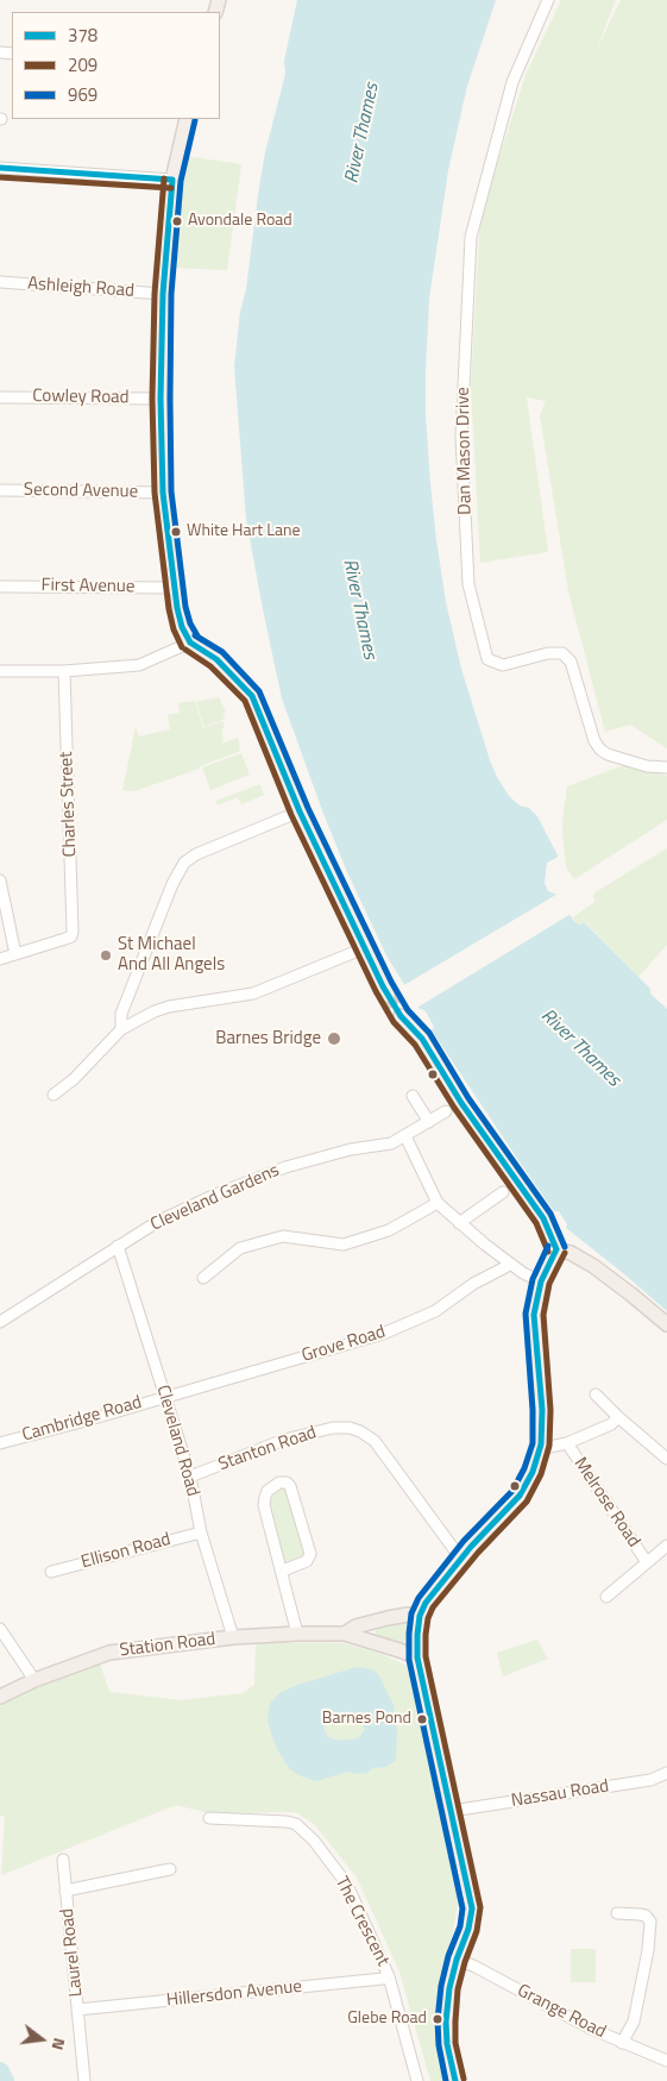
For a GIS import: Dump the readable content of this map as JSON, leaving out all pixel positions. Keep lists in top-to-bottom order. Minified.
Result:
{"streets":{"main road":["Station Road"],"street":["Ashleigh Road","Cowley Road","Dan Mason Drive","Second Avenue","First Avenue","Charles Street","Cleveland Gardens","Grove Road","Cambridge Road","Cleveland Road","Stanton Road","Melrose Road","Ellison Road","Nassau Road","The Crescent","Laurel Road","Hillersdon Avenue","Grange Road"]},"crossings":[["Cleveland Gardens","Cleveland Road"],["Grove Road","Cambridge Road"],["Grove Road","Cleveland Road"],["Cambridge Road","Cleveland Road"],["Cleveland Road","Stanton Road"],["Cleveland Road","Ellison Road"],["Cleveland Road","Station Road"],["The Crescent","Hillersdon Avenue"],["Laurel Road","Hillersdon Avenue"]],"water":["River Thames"],"places":["Avondale Road","White Hart Lane","St Michael And All Angels","Barnes Bridge","Barnes Pond","Glebe Road"],"lines":["transit line 969","transit line 378","transit line 209"],"legend":["378","209","969"],"north":"right"}
